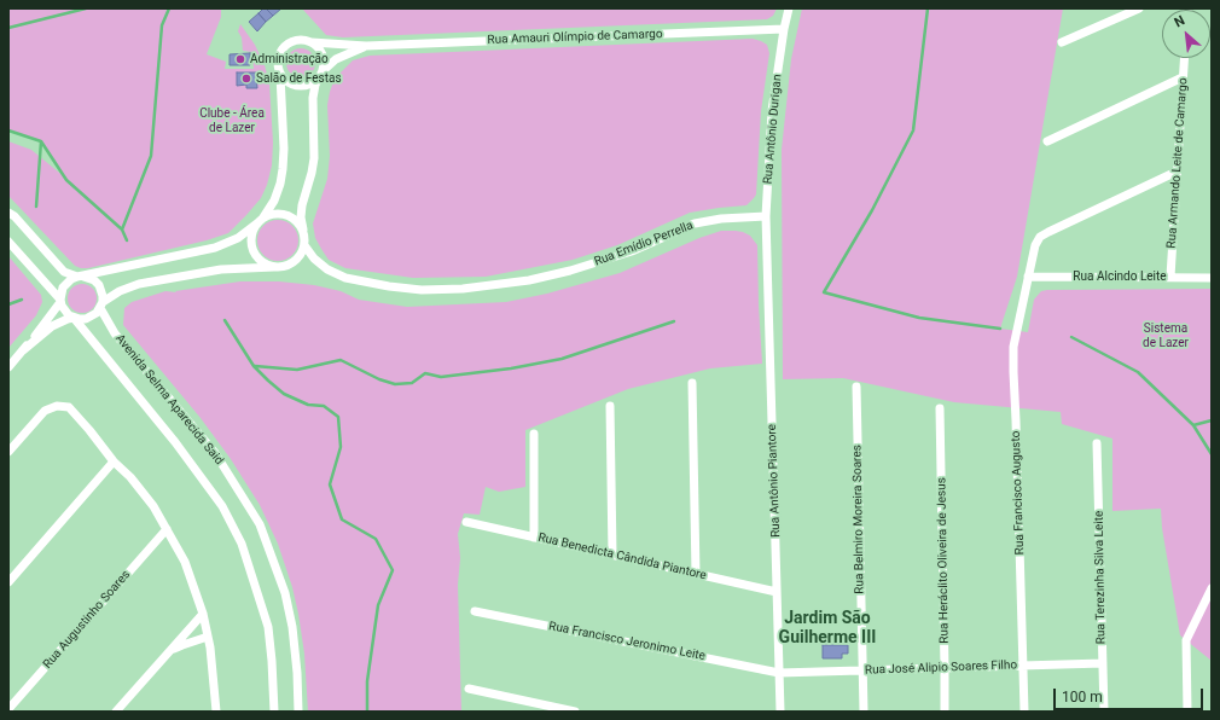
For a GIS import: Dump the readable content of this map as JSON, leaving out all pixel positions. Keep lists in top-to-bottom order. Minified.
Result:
{"streets":{"street":["Rua Amauri Olímpio de Camargo","Rua Antônio Durigan","Rua Armando Leite de Camargo","Rua Emídio Perrella","Rua Alcindo Leite","Avenida Selma Aparecida Said","Rua Antônio Piantore","Rua Francisco Augusto","Rua Belmiro Moreira Soares","Rua Benedicta Cândida Piantore","Rua Heráclito Oliveira de Jesus","Rua Terezinha Silva Leite","Rua Augustinho Soares","Rua Francisco Jeronimo Leite","Rua José Alipio Soares Filho"]},"crossings":[["Rua Amauri Olímpio de Camargo","Rua Antônio Durigan"],["Rua Antônio Durigan","Rua Emídio Perrella"],["Rua Antônio Durigan","Rua Antônio Piantore"],["Rua Armando Leite de Camargo","Rua Alcindo Leite"],["Rua Armando Leite de Camargo","Rua Francisco Augusto"],["Rua Alcindo Leite","Rua Francisco Augusto"],["Rua Antônio Piantore","Rua Benedicta Cândida Piantore"],["Rua Antônio Piantore","Rua Francisco Jeronimo Leite"],["Rua Antônio Piantore","Rua José Alipio Soares Filho"],["Rua Francisco Augusto","Rua José Alipio Soares Filho"],["Rua Belmiro Moreira Soares","Rua José Alipio Soares Filho"],["Rua Heráclito Oliveira de Jesus","Rua José Alipio Soares Filho"],["Rua Terezinha Silva Leite","Rua José Alipio Soares Filho"],["Rua Francisco Jeronimo Leite","Rua José Alipio Soares Filho"]],"districts":["Jardim São Guilherme III"],"parks":["Clube - Área de Lazer","Sistema de Lazer"],"places":["Administração","Salão de Festas"],"scale_bar":"100 m","north":"top left"}
